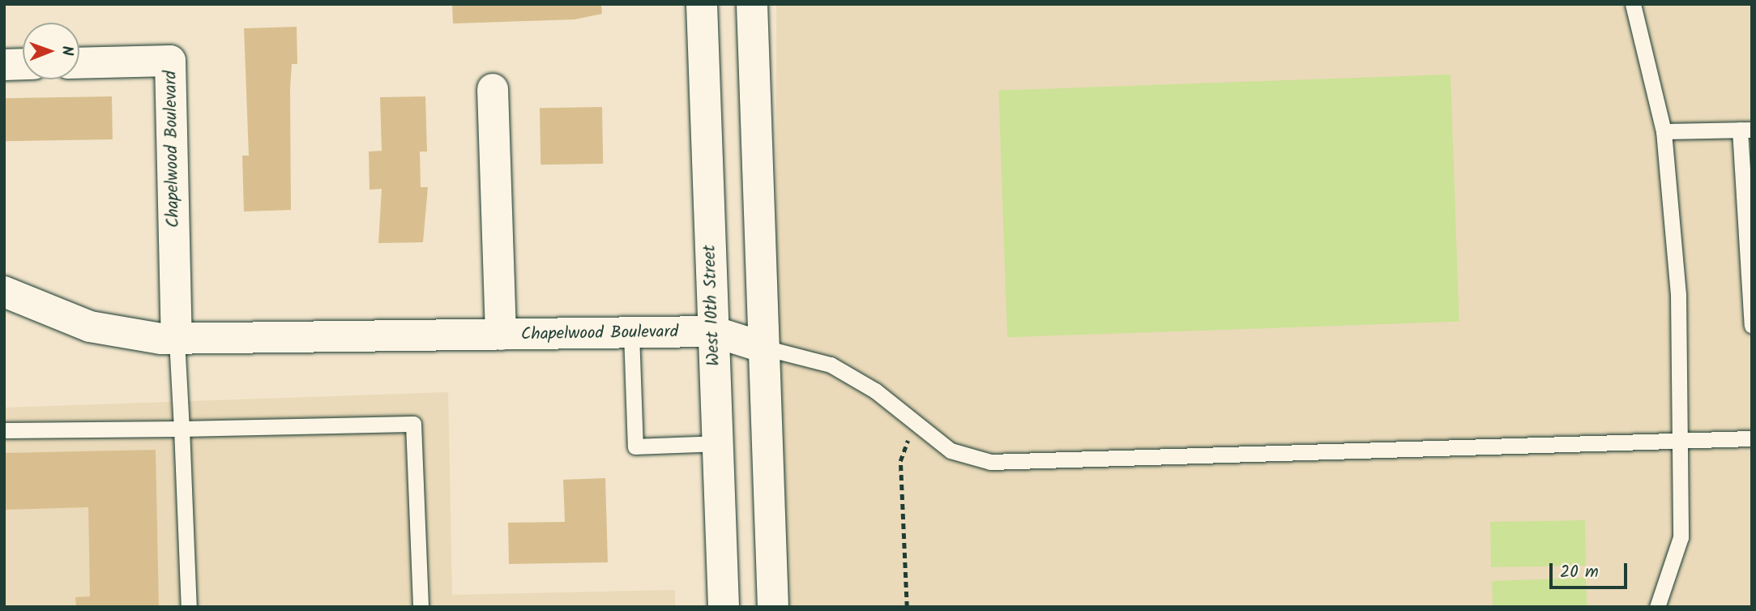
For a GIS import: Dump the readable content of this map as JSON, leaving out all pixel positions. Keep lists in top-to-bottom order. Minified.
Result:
{"streets":{"street":["Chapelwood Boulevard","West 10th Street"]},"crossings":[["Chapelwood Boulevard","West 10th Street"]],"scale_bar":"20 m","north":"right"}
